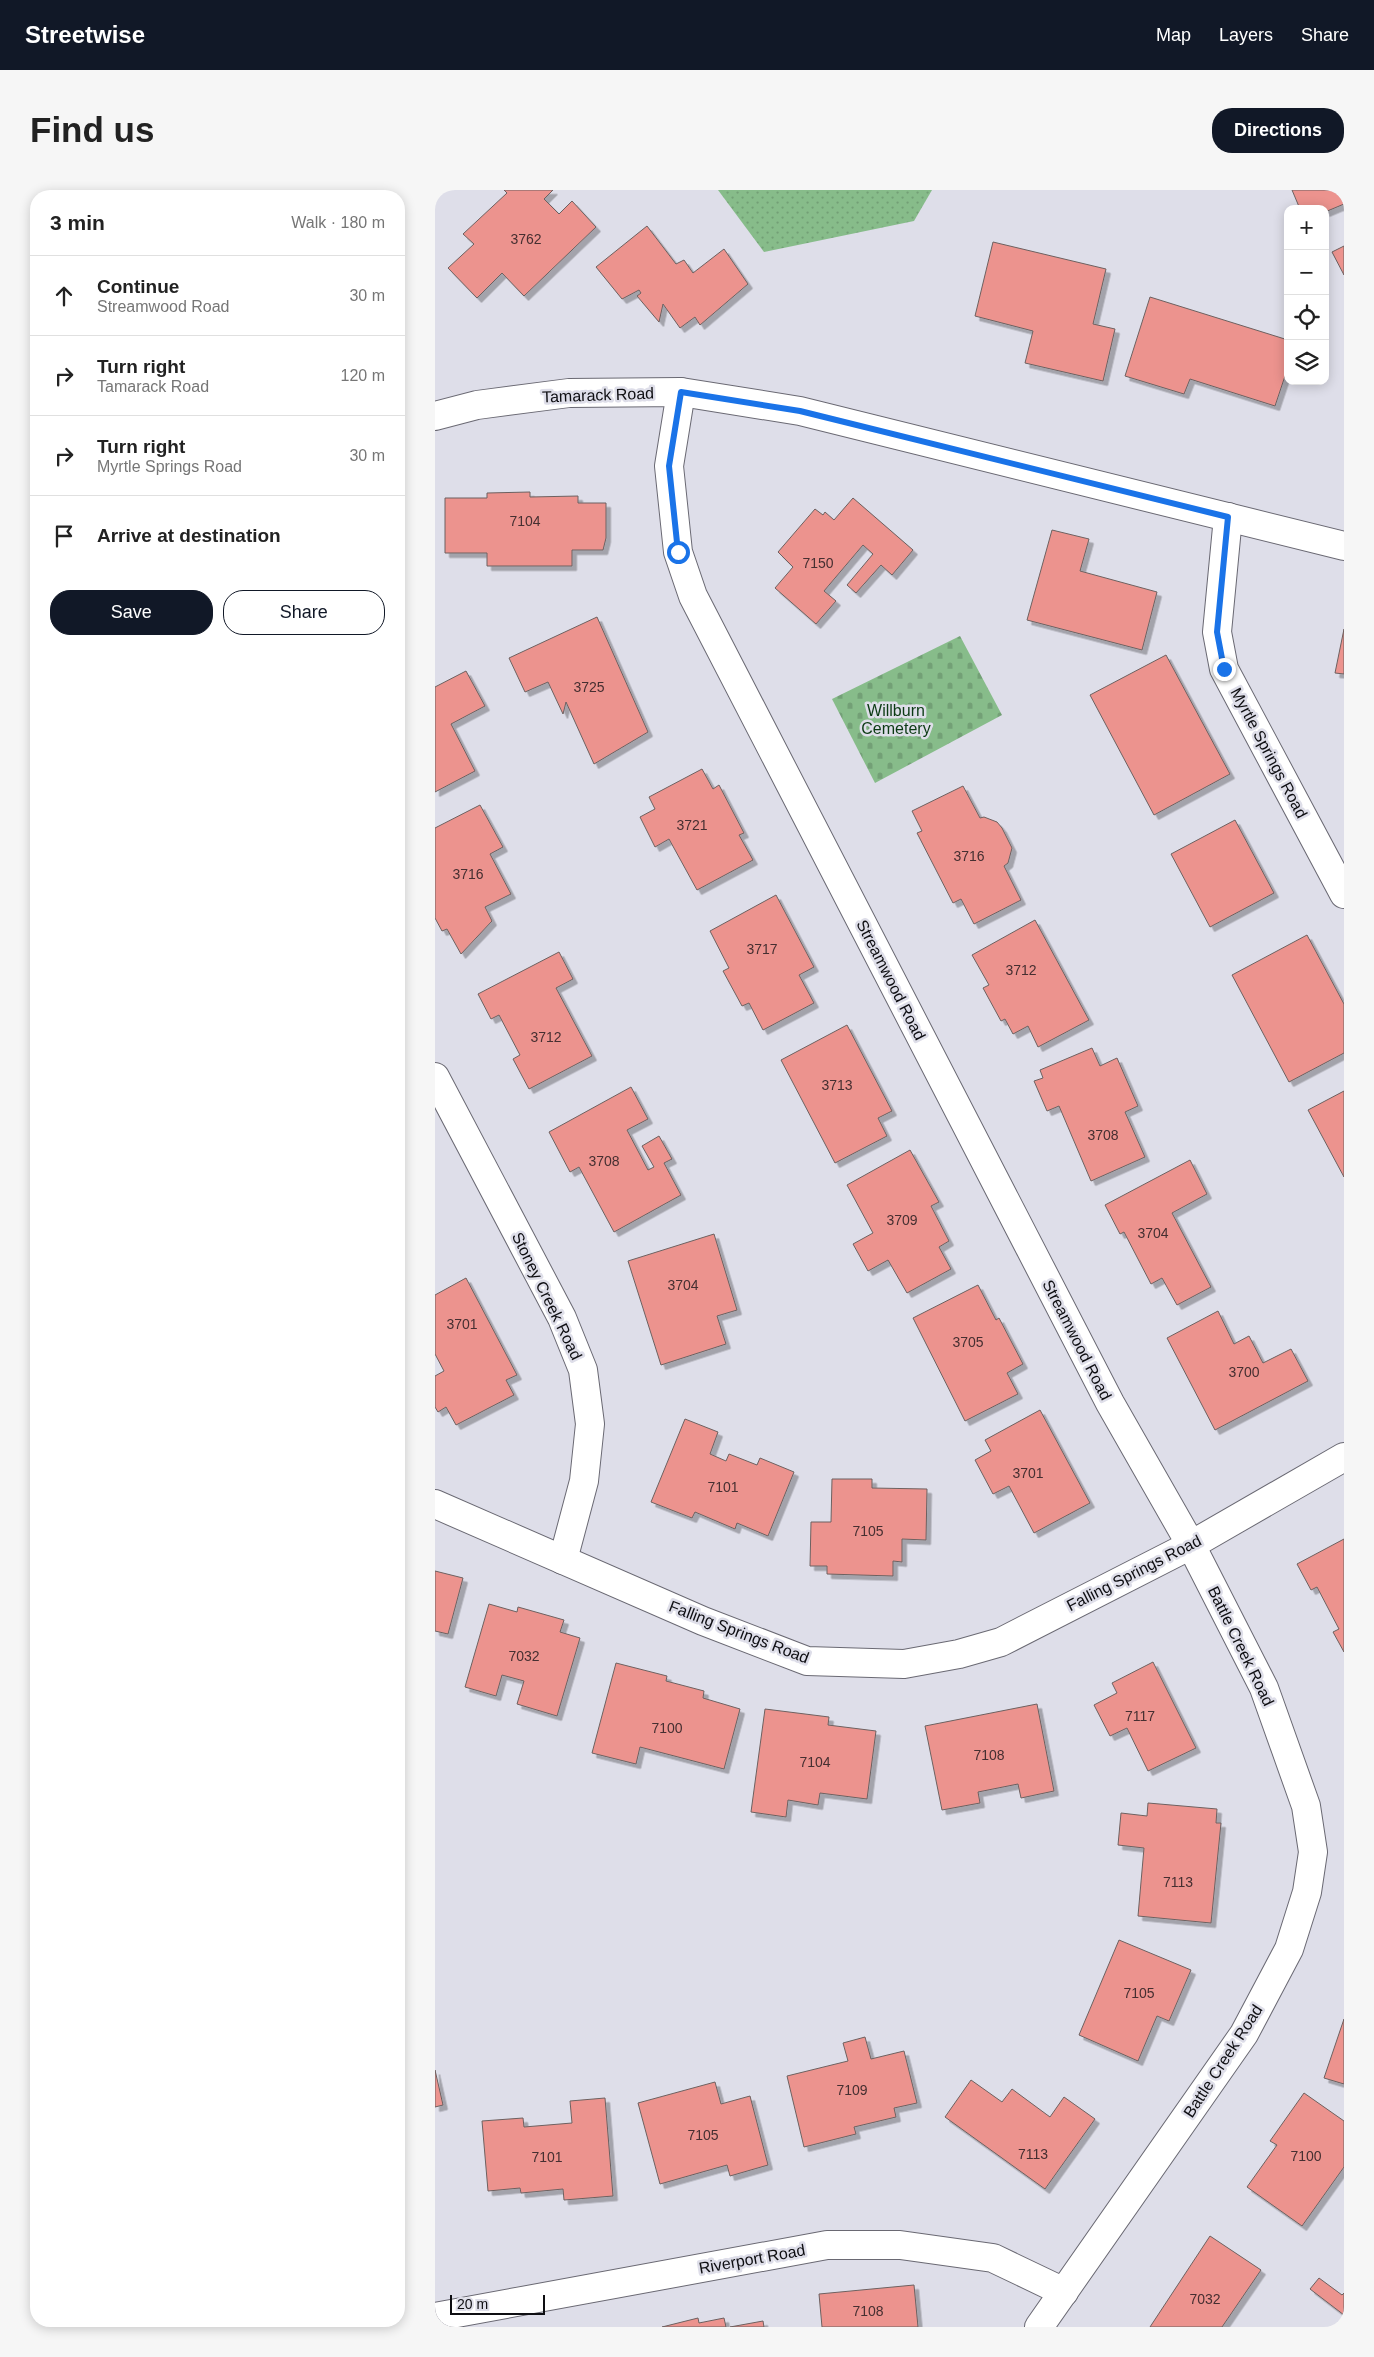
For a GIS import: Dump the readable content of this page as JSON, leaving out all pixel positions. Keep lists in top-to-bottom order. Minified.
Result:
{"streets":{"street":["Tamarack Road","Myrtle Springs Road","Streamwood Road","Stoney Creek Road","Falling Springs Road","Battle Creek Road","Riverport Road"]},"crossings":[["Tamarack Road","Myrtle Springs Road"],["Tamarack Road","Streamwood Road"],["Streamwood Road","Falling Springs Road"],["Streamwood Road","Battle Creek Road"],["Stoney Creek Road","Falling Springs Road"],["Falling Springs Road","Battle Creek Road"],["Battle Creek Road","Riverport Road"]],"parks":["Willburn Cemetery"],"house_numbers":["3762","7104","7150","3725","3721","3716","3716","3717","3712","3712","3713","3708","3708","3709","3704","3704","3701","3705","3700","3701","7101","7105","7032","7117","7100","7108","7104","7113","7105","7109","7105","7113","7100","7101","7032","7108"],"scale_bar":"20 m","page":{"header":"Streetwise","nav":["Map","Layers","Share"],"buttons":["Directions",["Save","Share"]],"title":"Find us","heading":["3 min","Walk · 180 m"],"map_buttons":["+","−"],"list":[["Continue","Streamwood Road","30 m"],["Turn right","Tamarack Road","120 m"],["Turn right","Myrtle Springs Road","30 m"],"Arrive at destination"],"scale":"20 m"}}
